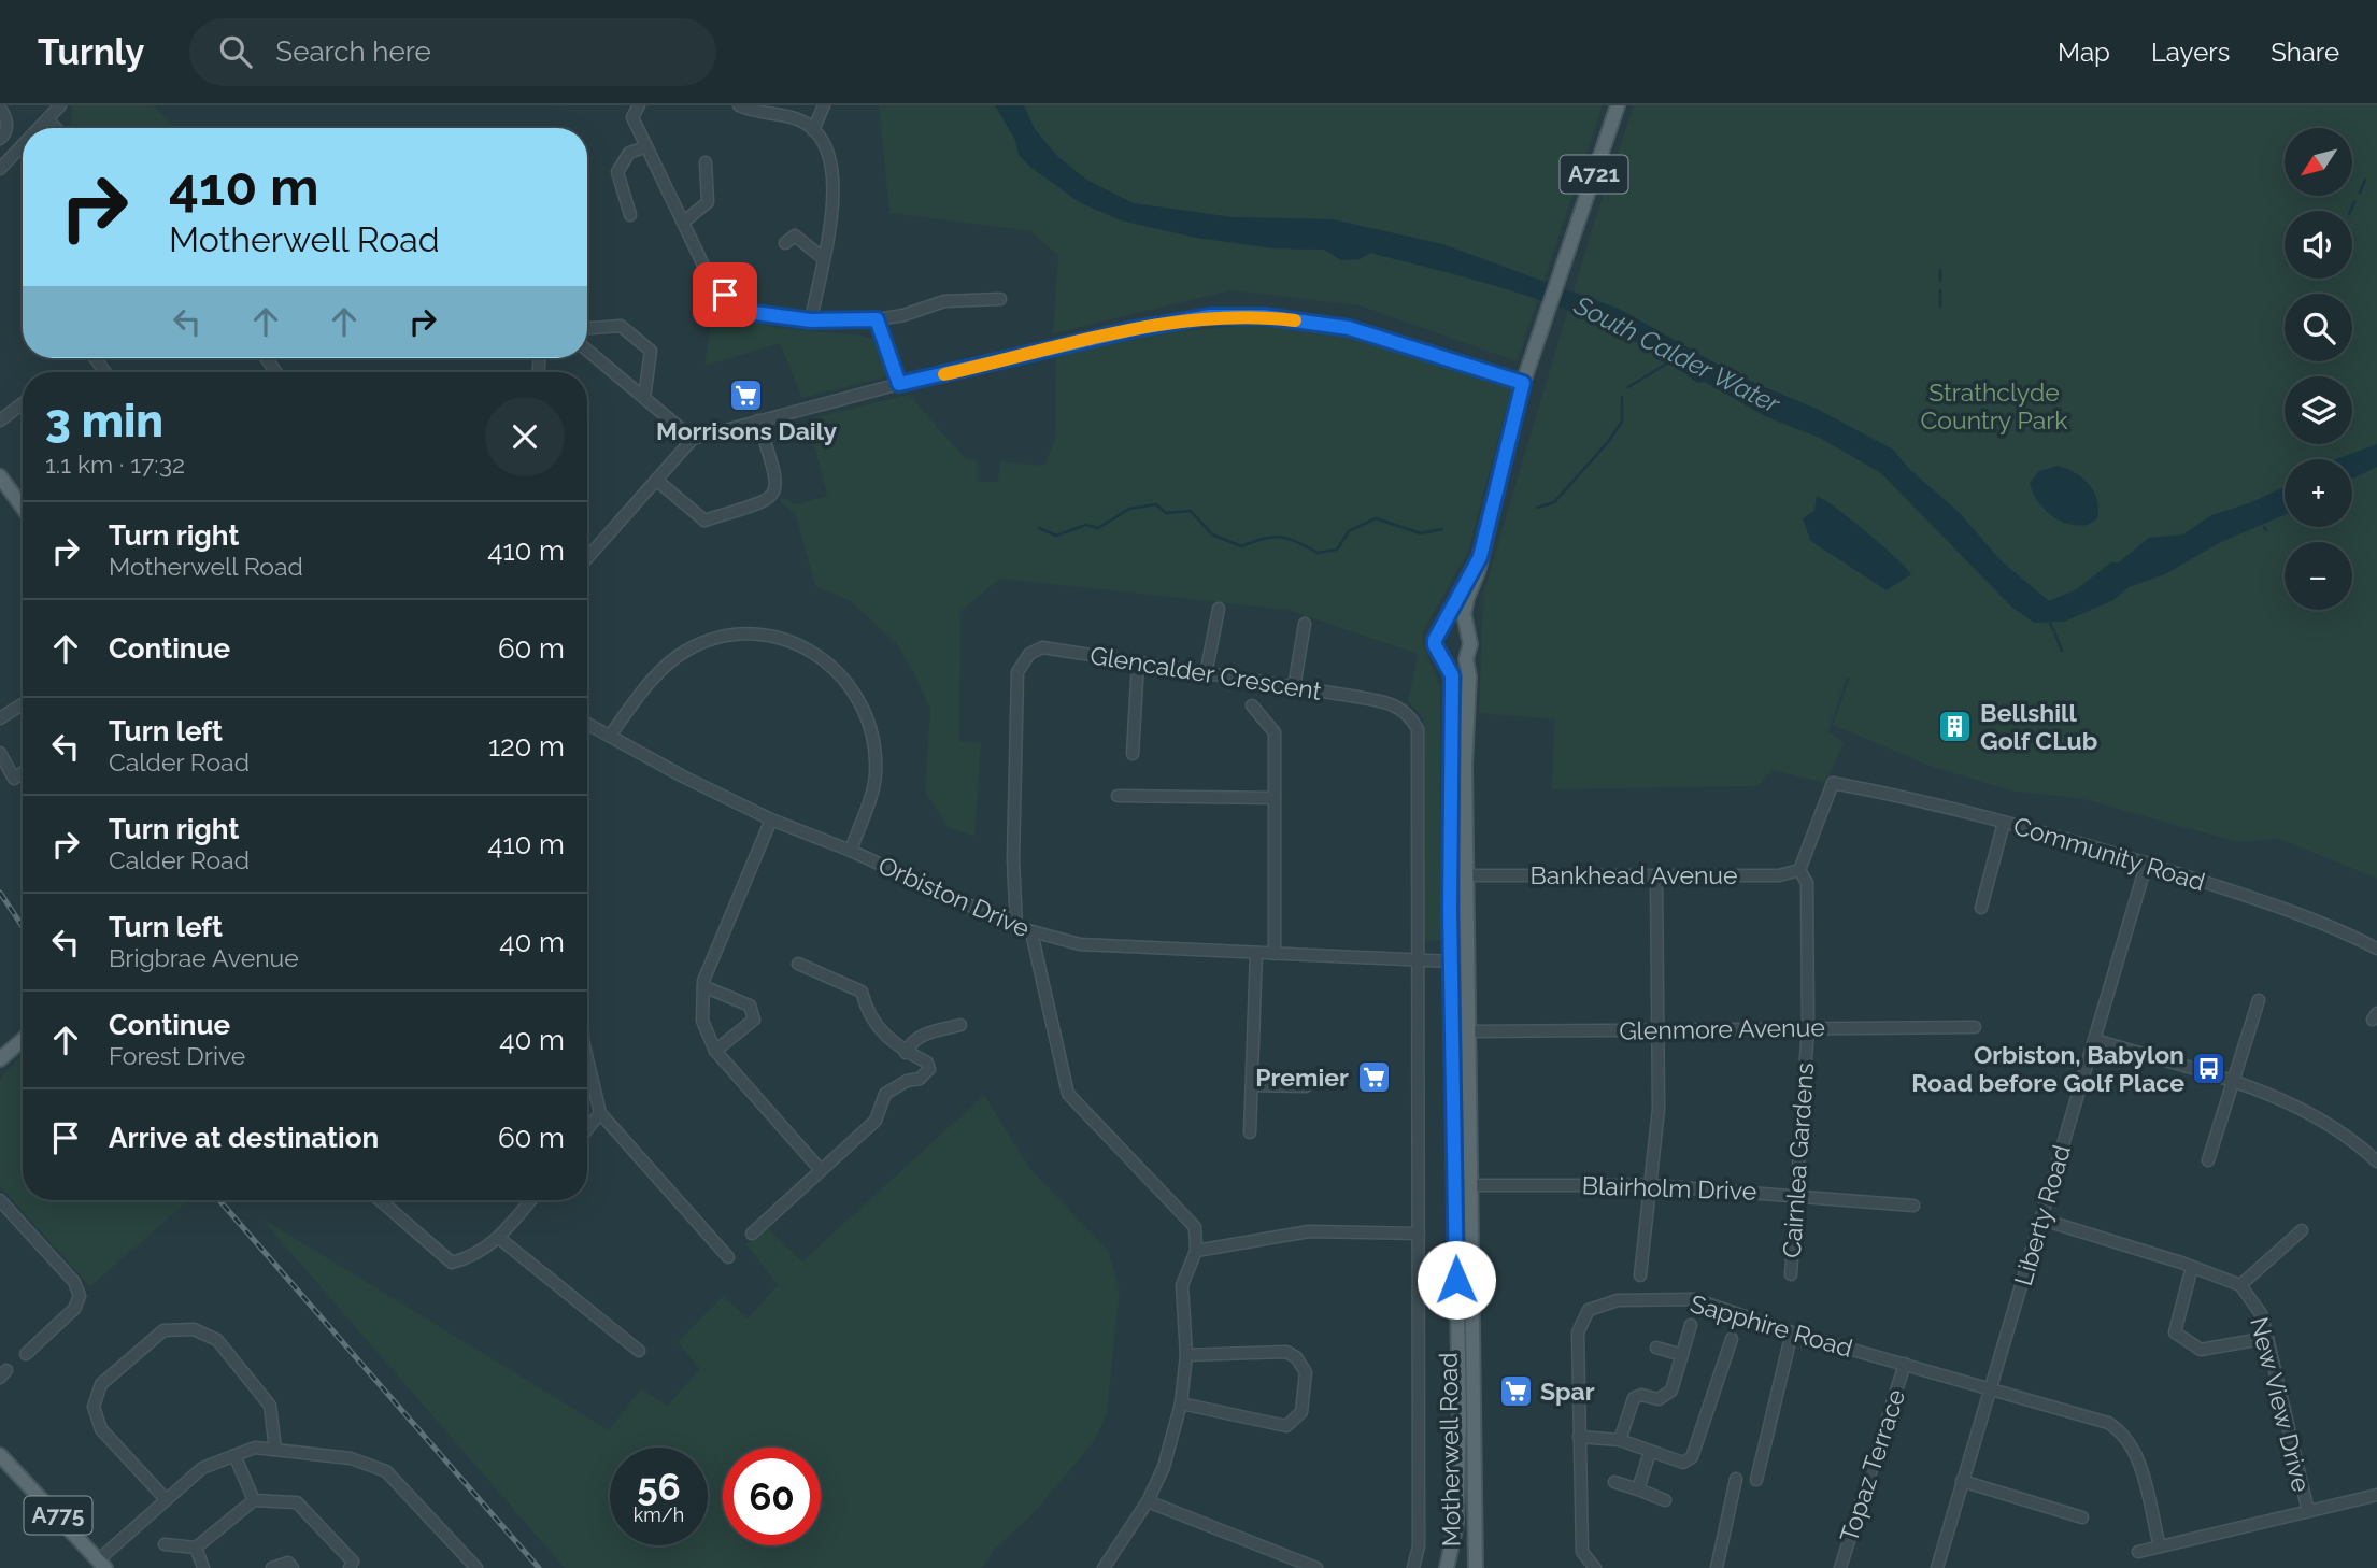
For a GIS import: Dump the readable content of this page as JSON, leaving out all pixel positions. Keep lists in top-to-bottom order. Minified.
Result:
{"streets":{"main road":["A721","Motherwell Road","A775"],"street":["Glencalder Crescent","Community Road","Bankhead Avenue","Orbiston Drive","Glenmore Avenue","Cairnlea Gardens","Blairholm Drive","Liberty Road","Sapphire Road","New View Drive","Topaz Terrace"]},"crossings":[["A721","Motherwell Road"],["Glencalder Crescent","Orbiston Drive"],["Glencalder Crescent","Motherwell Road"],["Community Road","Bankhead Avenue"],["Community Road","Cairnlea Gardens"],["Community Road","Liberty Road"],["Bankhead Avenue","Cairnlea Gardens"],["Bankhead Avenue","Motherwell Road"],["Orbiston Drive","Motherwell Road"],["Glenmore Avenue","Cairnlea Gardens"],["Glenmore Avenue","Motherwell Road"],["Cairnlea Gardens","Blairholm Drive"],["Blairholm Drive","Motherwell Road"],["Liberty Road","Sapphire Road"],["Liberty Road","New View Drive"],["Sapphire Road","Topaz Terrace"]],"water":["South Calder Water"],"parks":["Strathclyde Country Park"],"places":{"supermarket":["Morrisons Daily","Premier","Spar"],"building":["Bellshill Golf CLub"],"bus stop":["Orbiston, Babylon Road before Golf Place"]},"north":"bottom left","page":{"header":"Turnly","search":"Search here","nav":["Map","Layers","Share"],"map_buttons":["+","−"],"turn":["410 m","Motherwell Road"],"heading":["3 min","1.1 km · 17:32"],"list":[{"name":"Turn right","note":"Motherwell Road","value":"410 m"},{"name":"Continue","value":"60 m"},{"name":"Turn left","note":"Calder Road","value":"120 m"},{"name":"Turn right","note":"Calder Road","value":"410 m"},{"name":"Turn left","note":"Brigbrae Avenue","value":"40 m"},{"name":"Continue","note":"Forest Drive","value":"40 m"},{"name":"Arrive at destination","value":"60 m"}],"speed":"56 km/h","limit":"60"}}
